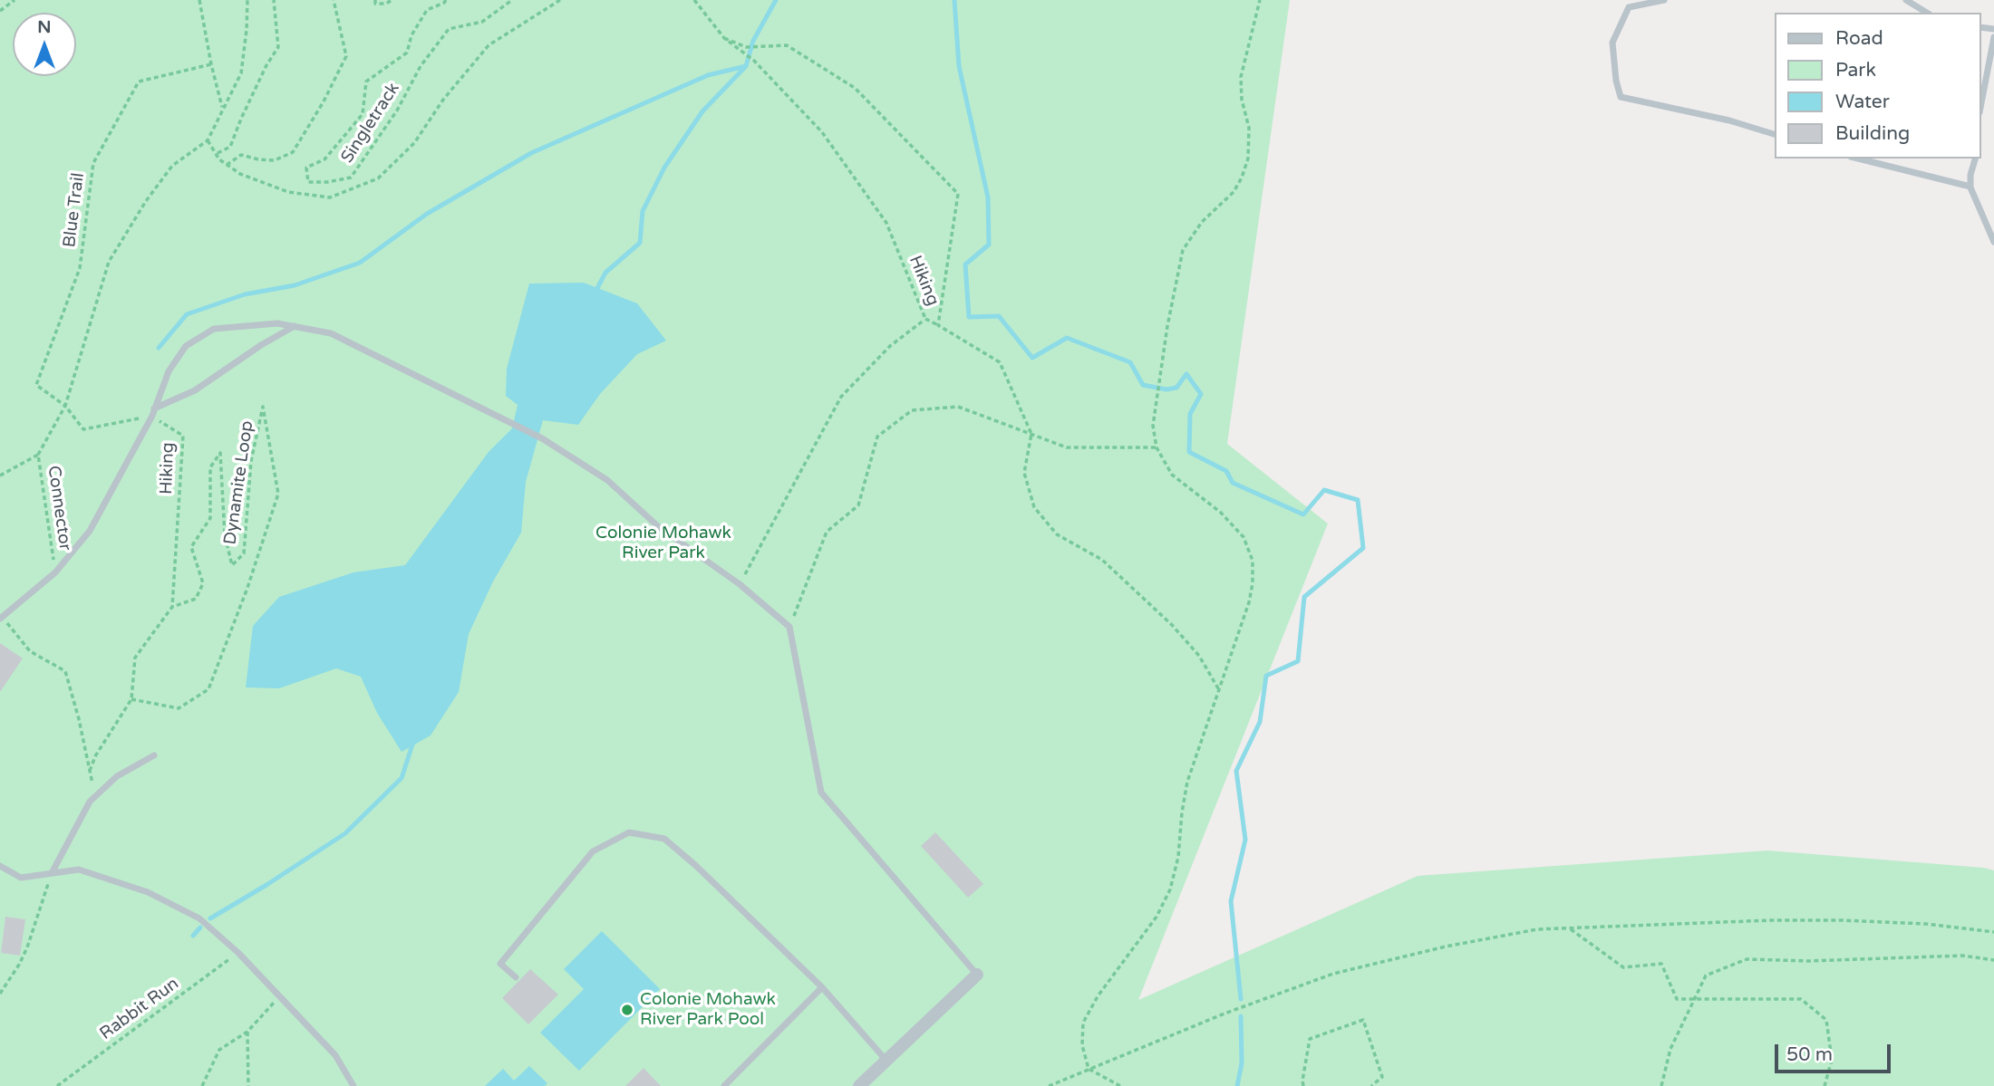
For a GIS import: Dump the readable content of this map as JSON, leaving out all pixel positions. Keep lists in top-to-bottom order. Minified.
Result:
{"streets":{"path":["Singletrack","Blue Trail","Hiking","Dynamite Loop","Connector","Rabbit Run"]},"crossings":[["Hiking","Dynamite Loop"]],"parks":["Colonie Mohawk River Park"],"places":["Colonie Mohawk River Park Pool"],"legend":["Road","Park","Water","Building"],"scale_bar":"50 m","north":"top"}
